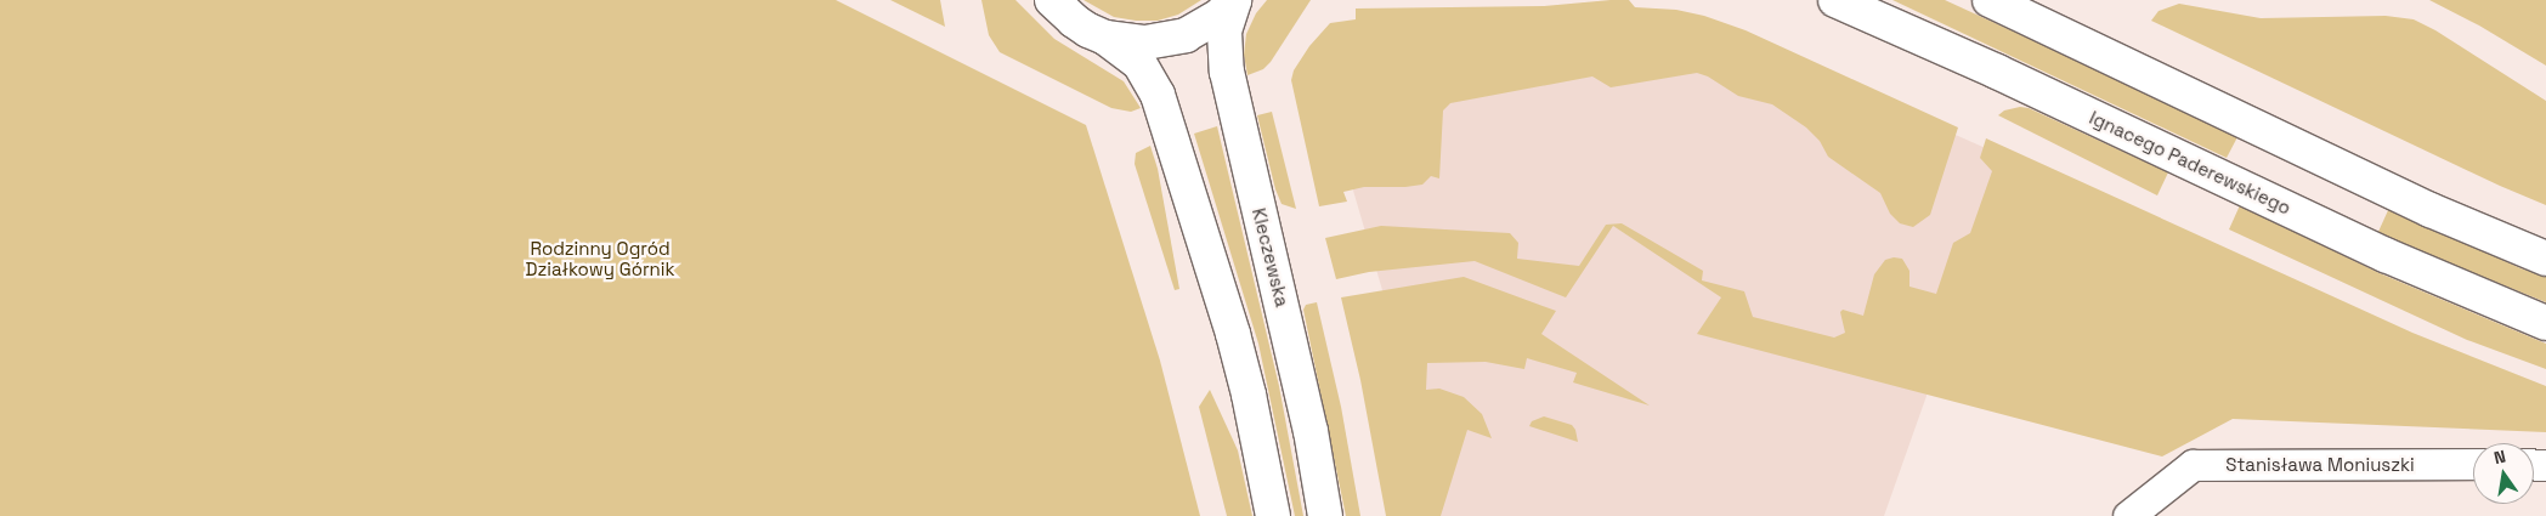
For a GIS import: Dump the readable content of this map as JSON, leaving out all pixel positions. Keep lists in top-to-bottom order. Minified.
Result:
{"streets":{"main road":["Ignacego Paderewskiego","Kleczewska"],"street":["Stanisława Moniuszki"]},"parks":["Rodzinny Ogród Działkowy Górnik"],"north":"top"}
